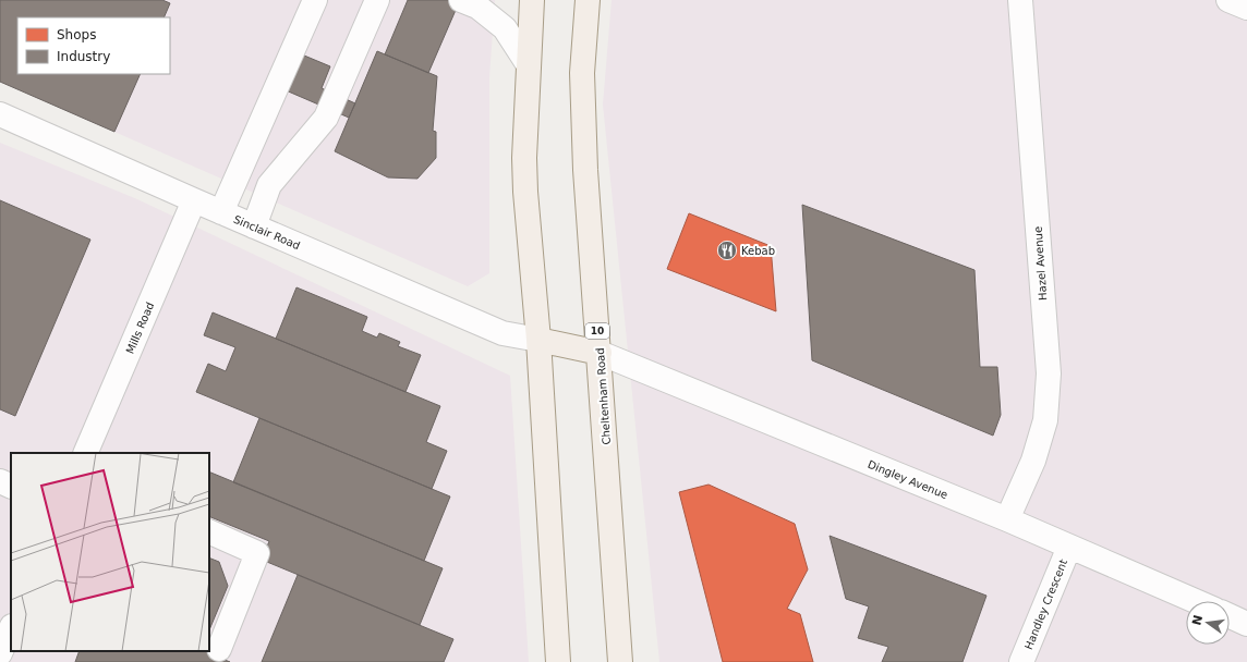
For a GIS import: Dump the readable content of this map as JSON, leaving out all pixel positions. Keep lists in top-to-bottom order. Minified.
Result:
{"streets":{"main road":["10","Cheltenham Road"],"street":["Sinclair Road","Hazel Avenue","Mills Road","Dingley Avenue","Handley Crescent"]},"crossings":[["Sinclair Road","Mills Road"],["Hazel Avenue","Dingley Avenue"],["Cheltenham Road","Dingley Avenue"],["Dingley Avenue","Handley Crescent"]],"places":{"restaurant":["Kebab"]},"legend":["Shops","Industry"],"north":"left"}
